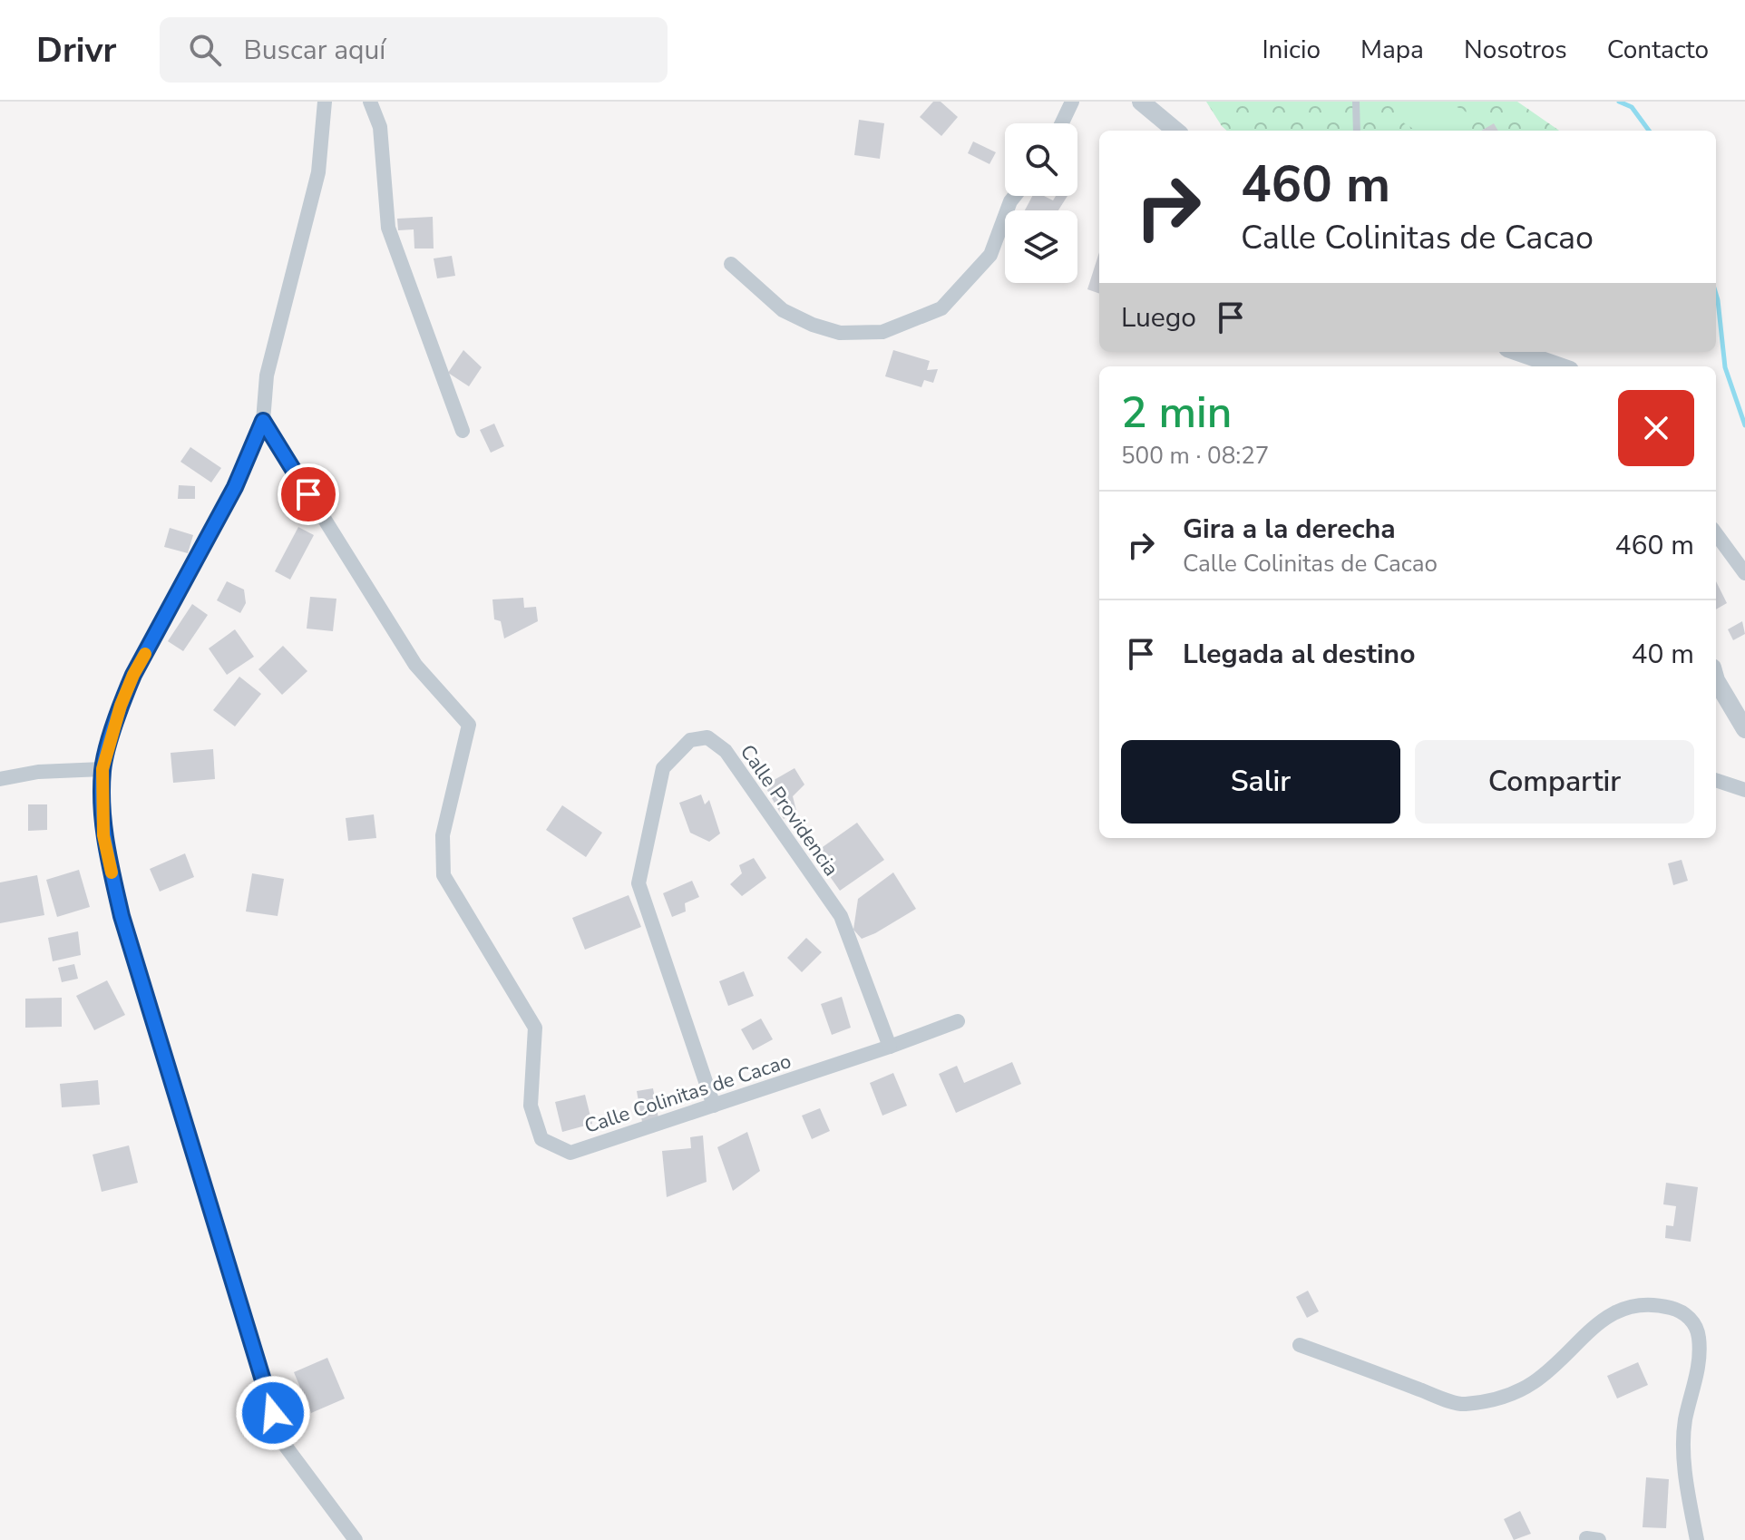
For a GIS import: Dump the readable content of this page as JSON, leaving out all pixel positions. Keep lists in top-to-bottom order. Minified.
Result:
{"streets":{"street":["Calle Providencia","Calle Colinitas de Cacao"]},"crossings":[["Calle Providencia","Calle Colinitas de Cacao"]],"page":{"header":"Drivr","search":"Buscar aquí","nav":["Inicio","Mapa","Nosotros","Contacto"],"turn":["460 m","Calle Colinitas de Cacao"],"then":"Luego","heading":["2 min","500 m · 08:27"],"list":[{"name":"Gira a la derecha","note":"Calle Colinitas de Cacao","value":"460 m"},{"name":"Llegada al destino","value":"40 m"}],"buttons":["Salir","Compartir"]}}
